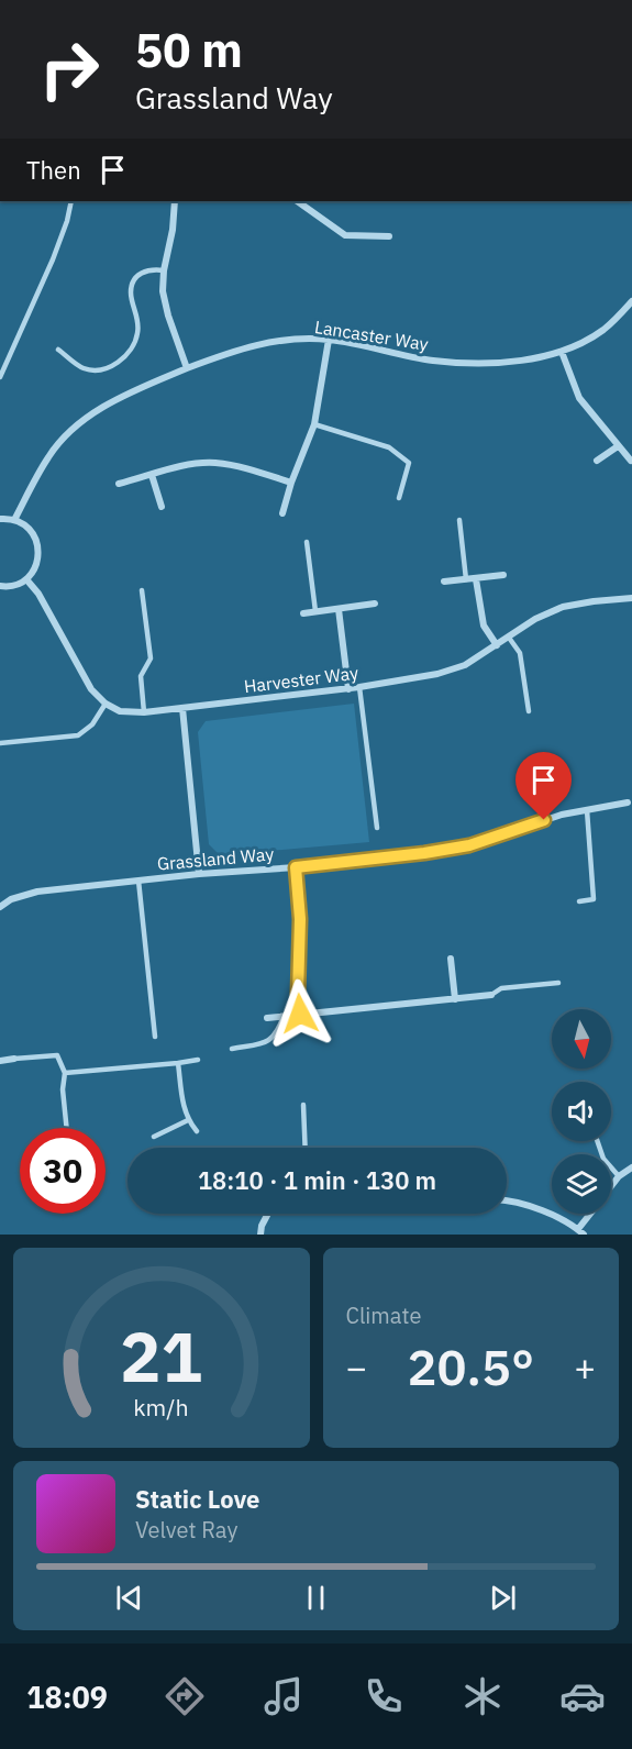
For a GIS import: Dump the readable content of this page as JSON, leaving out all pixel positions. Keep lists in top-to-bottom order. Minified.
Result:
{"streets":{"street":["Lancaster Way","Harvester Way","Grassland Way"]},"north":"bottom","page":{"turn":["50 m","Grassland Way"],"then":"Then","limit":"30","trip":"18:10 · 1 min · 130 m","tile":"Climate","heat":["−","20.5°","+"],"song":["Static Love","Velvet Ray"],"tabs":"18:09","gauge":["21","km/h"]}}
